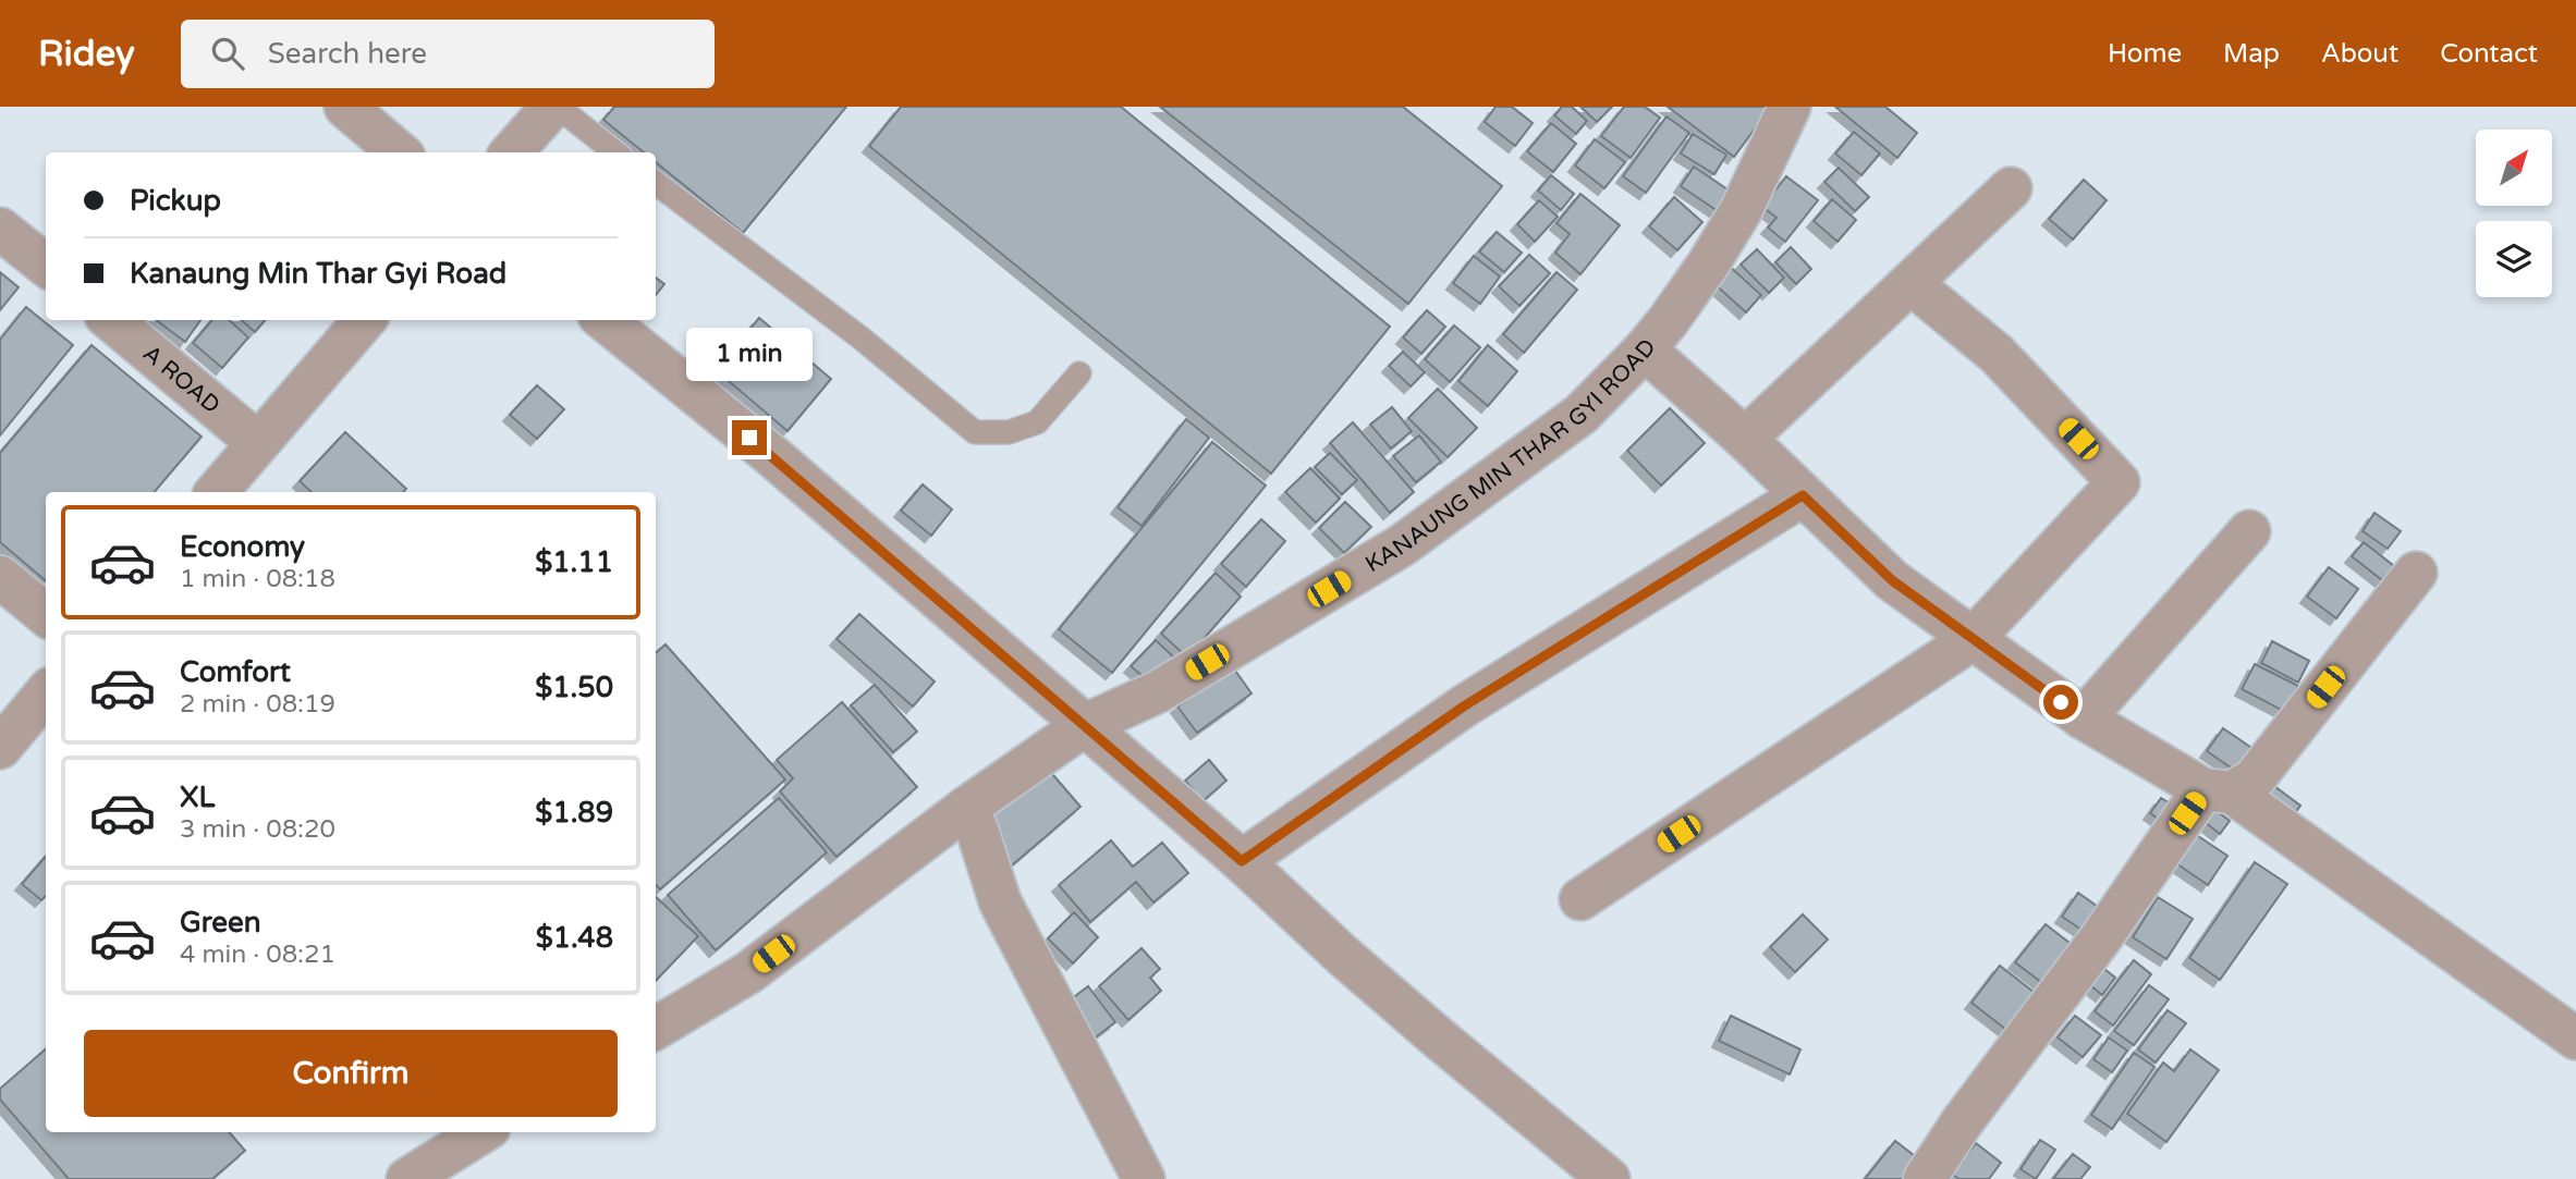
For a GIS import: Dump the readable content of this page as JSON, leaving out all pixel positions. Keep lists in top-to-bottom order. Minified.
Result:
{"streets":{"street":["A ROAD","KANAUNG MIN THAR GYI ROAD"]},"north":"top right","page":{"header":"Ridey","search":"Search here","nav":["Home","Map","About","Contact"],"banner":["Pickup","Kanaung Min Thar Gyi Road"],"bubble":"1 min","list":[{"name":"Economy","note":"1 min · 08:18","value":"$1.11"},{"name":"Comfort","note":"2 min · 08:19","value":"$1.50"},{"name":"XL","note":"3 min · 08:20","value":"$1.89"},{"name":"Green","note":"4 min · 08:21","value":"$1.48"}],"buttons":"Confirm"}}
